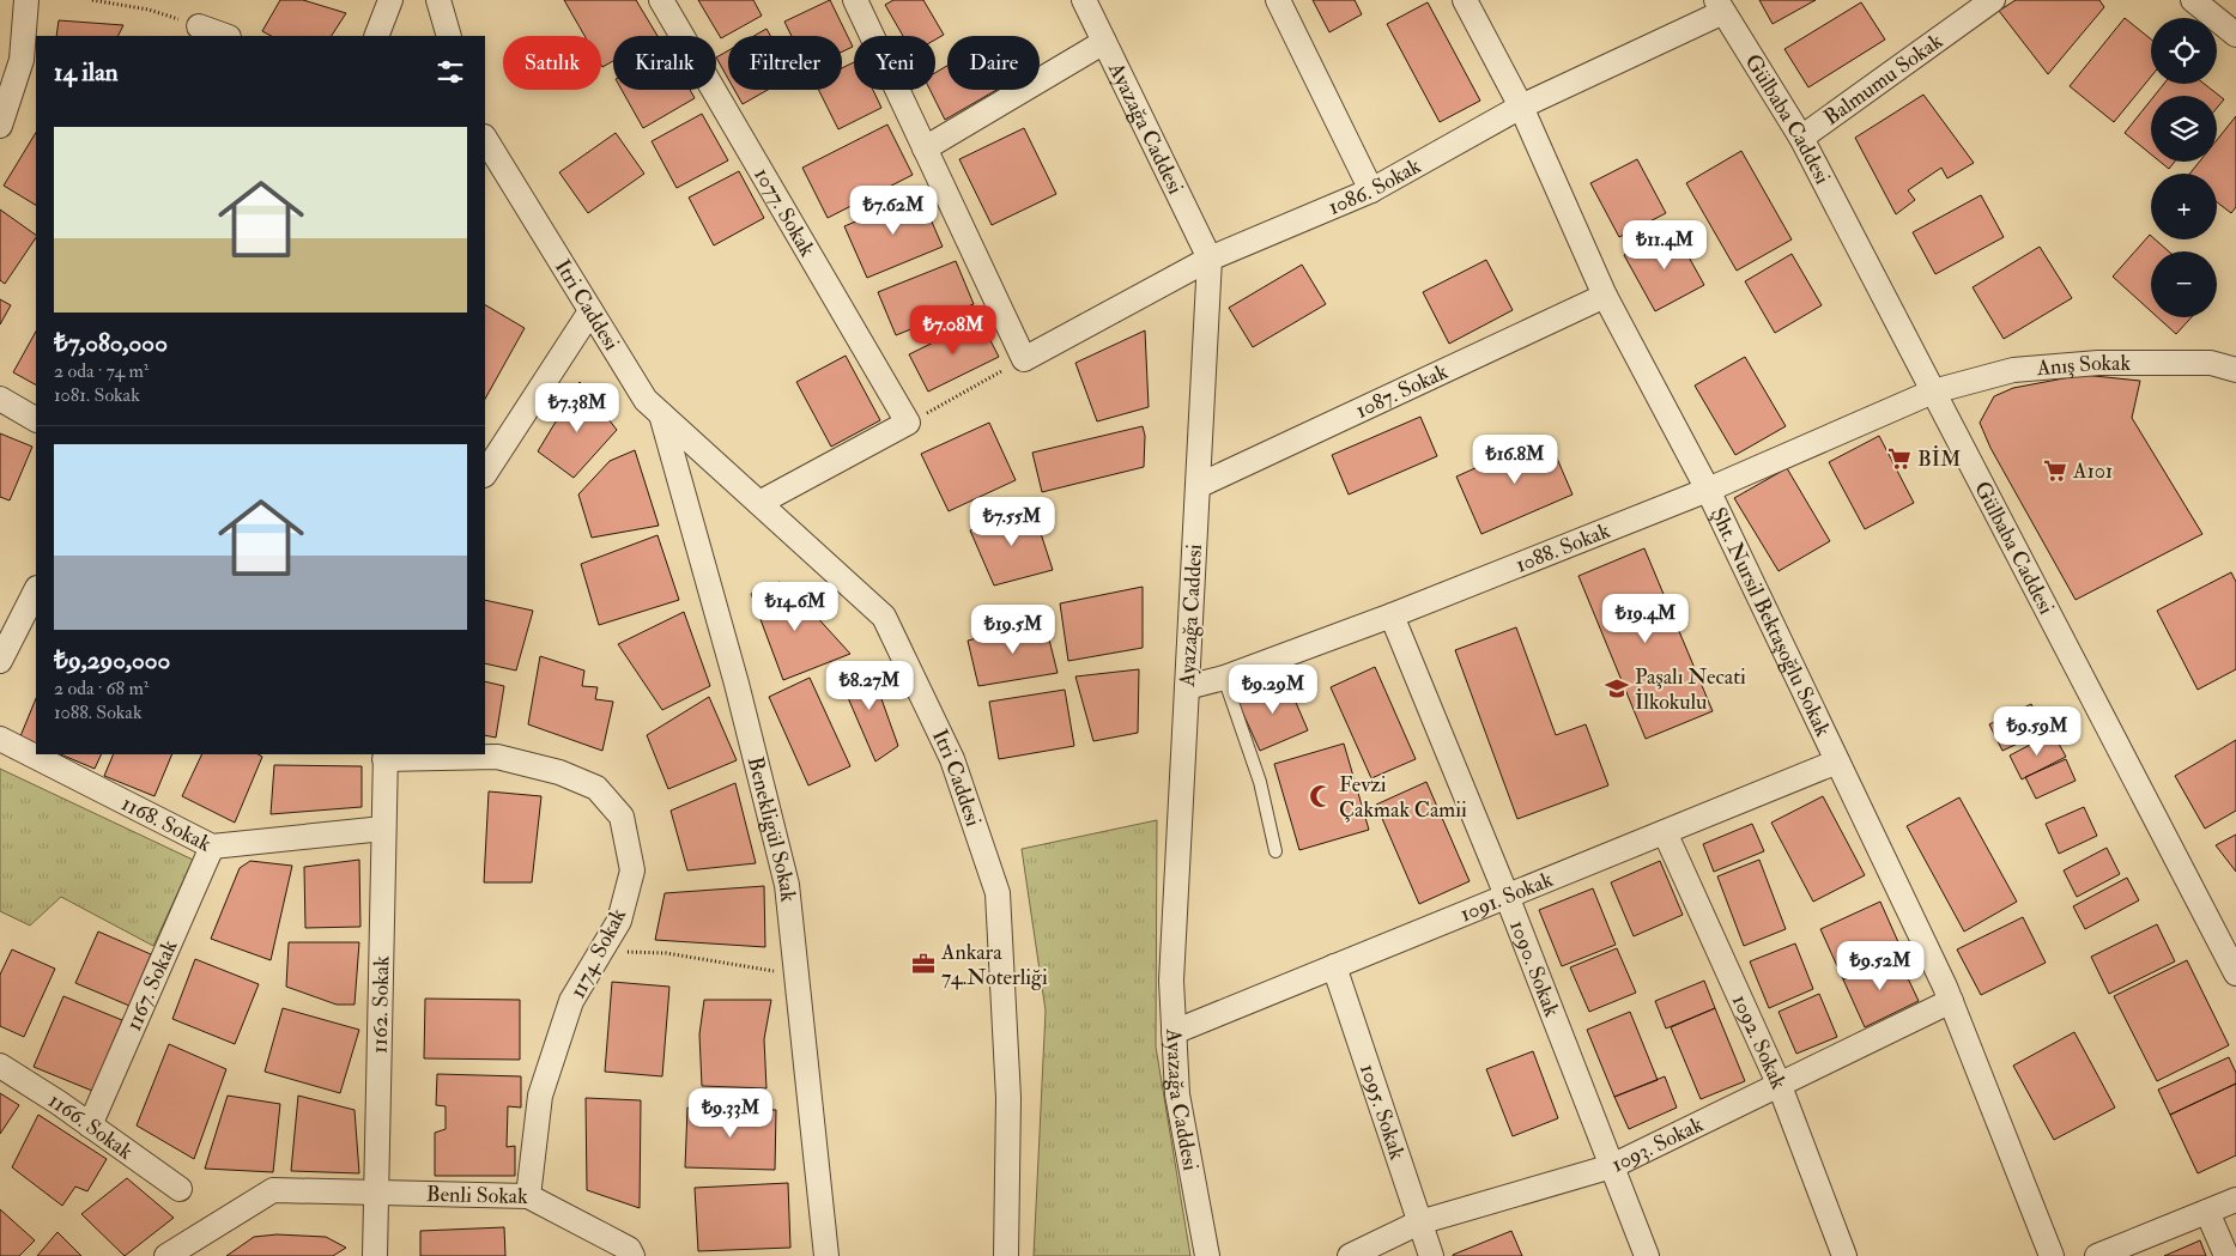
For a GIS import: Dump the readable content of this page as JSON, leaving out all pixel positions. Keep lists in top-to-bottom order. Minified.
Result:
{"streets":{"street":["Balmumu Sokak","Gülbaba Caddesi","Ayazağa Caddesi","1086. Sokak","1077. Sokak","Itri Caddesi","Anış Sokak","1087. Sokak","1088. Sokak","Şht. Nursil Bektaşoğlu Sokak","1168. Sokak","Benekligül Sokak","1091. Sokak","1174. Sokak","1090. Sokak","1167. Sokak","1162. Sokak","1092. Sokak","1095. Sokak","1166. Sokak","1093. Sokak","Benli Sokak"]},"crossings":[["Balmumu Sokak","Gülbaba Caddesi"],["Gülbaba Caddesi","1086. Sokak"],["Gülbaba Caddesi","Anış Sokak"],["Gülbaba Caddesi","1088. Sokak"],["Ayazağa Caddesi","1086. Sokak"],["Ayazağa Caddesi","1087. Sokak"],["Ayazağa Caddesi","1088. Sokak"],["Ayazağa Caddesi","1091. Sokak"],["1086. Sokak","Şht. Nursil Bektaşoğlu Sokak"],["Itri Caddesi","Benekligül Sokak"],["Anış Sokak","1088. Sokak"],["1087. Sokak","Şht. Nursil Bektaşoğlu Sokak"],["1088. Sokak","Şht. Nursil Bektaşoğlu Sokak"],["1088. Sokak","1090. Sokak"],["Şht. Nursil Bektaşoğlu Sokak","1091. Sokak"],["Şht. Nursil Bektaşoğlu Sokak","1093. Sokak"],["1168. Sokak","1167. Sokak"],["1168. Sokak","1162. Sokak"],["1091. Sokak","1090. Sokak"],["1091. Sokak","1092. Sokak"],["1091. Sokak","1095. Sokak"],["1174. Sokak","1162. Sokak"],["1174. Sokak","Benli Sokak"],["1090. Sokak","1093. Sokak"],["1167. Sokak","1166. Sokak"],["1162. Sokak","Benli Sokak"],["1092. Sokak","1093. Sokak"],["1095. Sokak","1093. Sokak"]],"places":{"supermarket":["BİM","A101"],"school or university":["Paşalı Necati İlkokulu"],"mosque":["Fevzi Çakmak Camii"],"office":["Ankara 74.Noterliği"]},"page":{"map_buttons":["+","−"],"chip":["Satılık","Kiralık","Filtreler","Yeni","Daire"],"heading":"14 ilan","list":[{"name":"₺7,080,000","note":"2 oda · 74 m² · 1081. Sokak"},{"name":"₺9,290,000","note":"2 oda · 68 m² · 1088. Sokak"}],"price":["₺7.62M","₺11.4M","₺7.08M","₺7.38M","₺16.8M","₺7.55M","₺14.6M","₺19.4M","₺19.5M","₺8.27M","₺9.29M","₺9.59M","₺9.52M","₺9.33M"]}}
